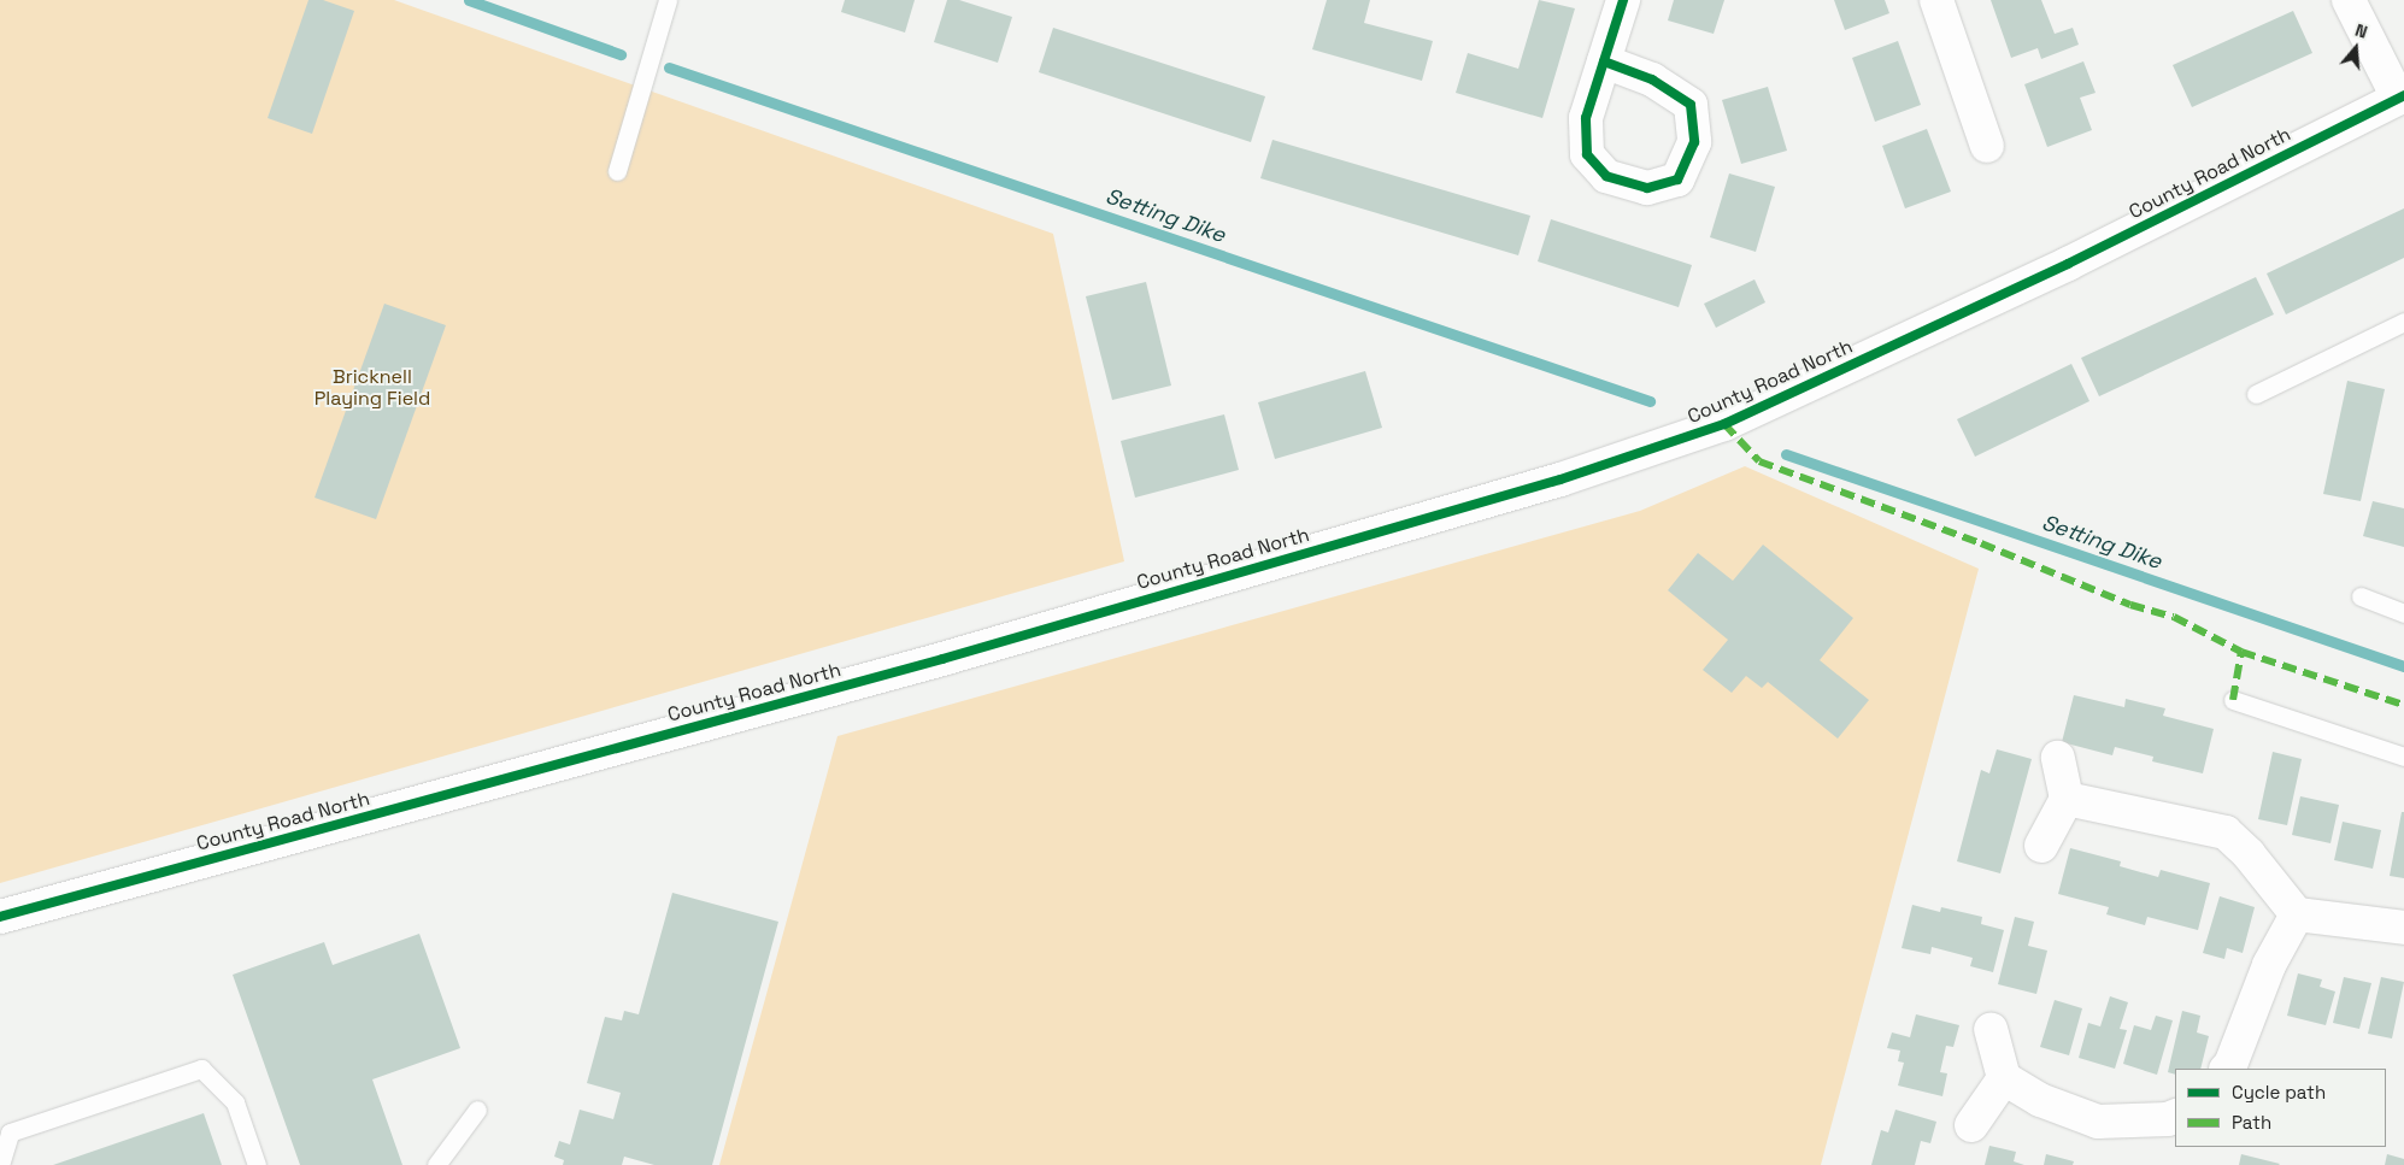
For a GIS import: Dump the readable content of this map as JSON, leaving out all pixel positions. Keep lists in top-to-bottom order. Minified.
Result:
{"streets":{"street":["County Road North"]},"water":["Setting Dike"],"parks":["Bricknell Playing Field"],"legend":["Cycle path","Path"],"north":"top"}
